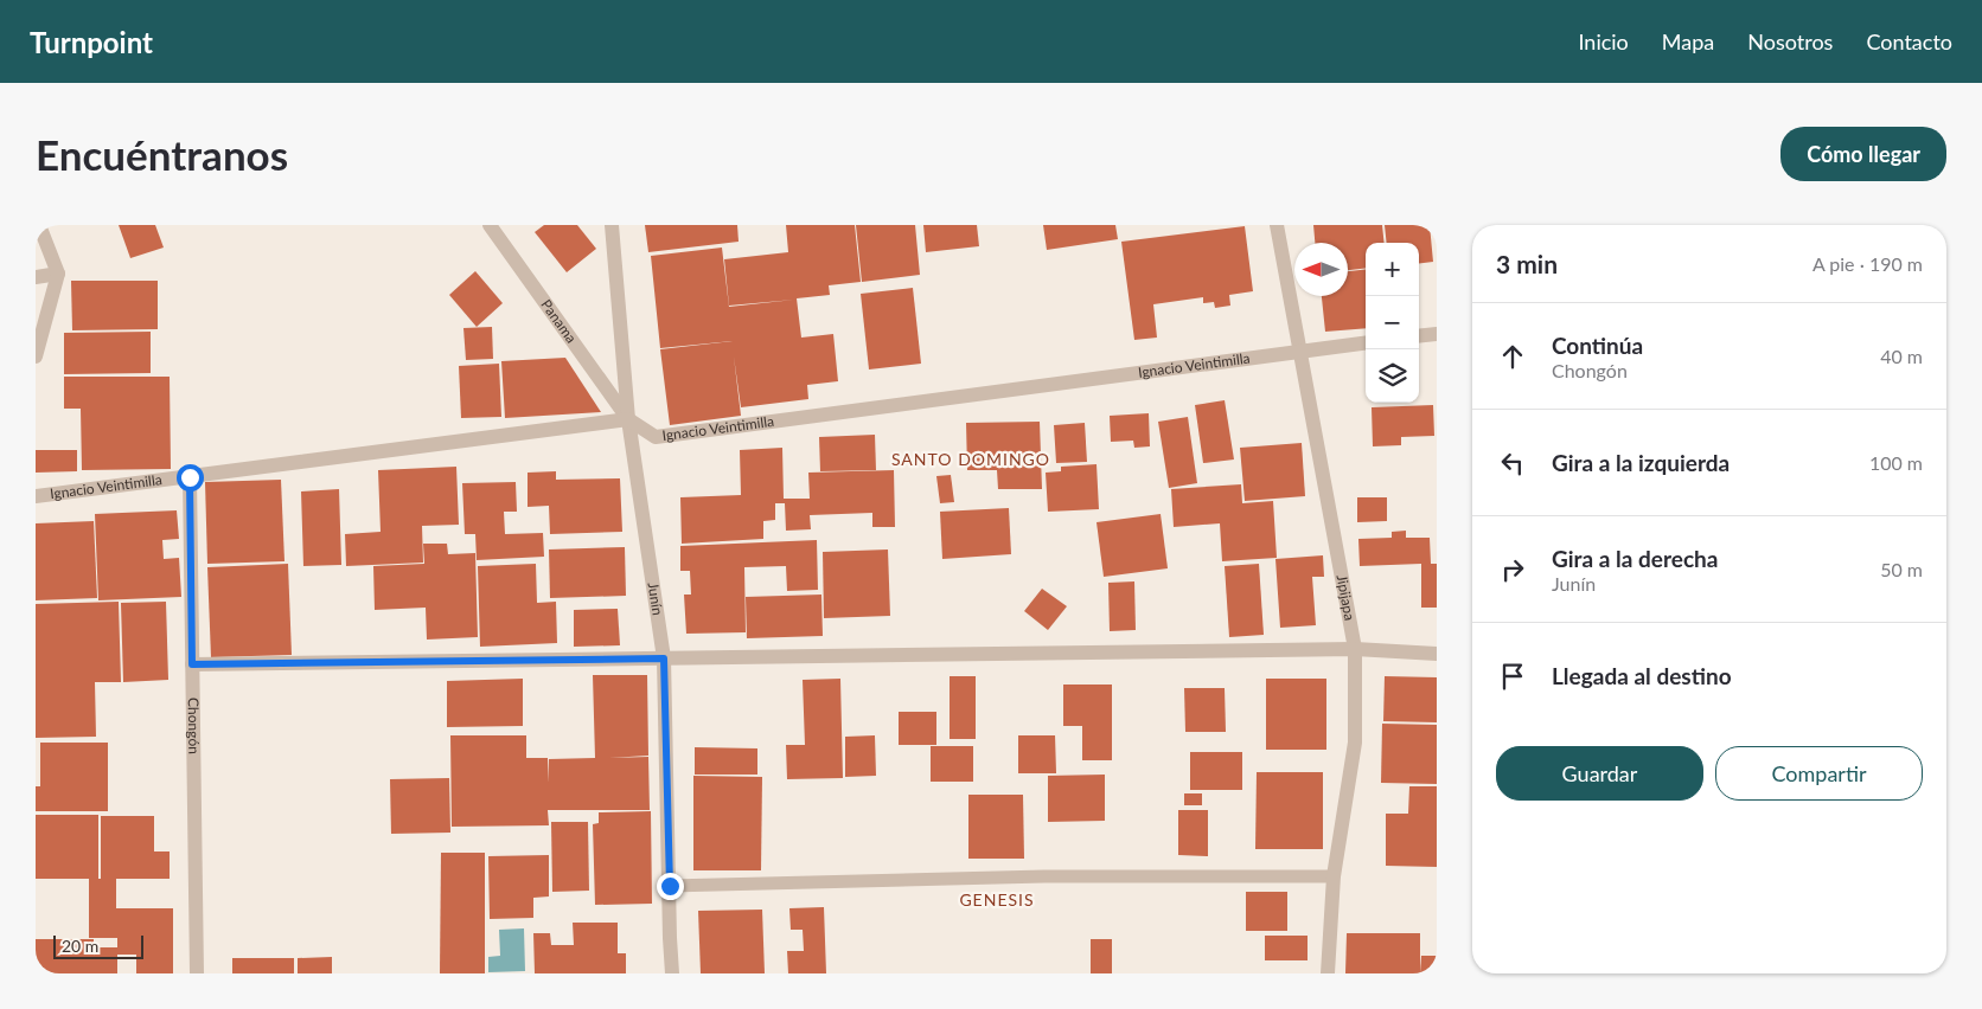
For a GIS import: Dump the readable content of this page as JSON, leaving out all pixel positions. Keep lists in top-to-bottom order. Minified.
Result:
{"streets":{"street":["Panama","Ignacio Veintimilla","Junín","Jipijapa","Chongón"]},"crossings":[["Panama","Ignacio Veintimilla"],["Panama","Junín"],["Ignacio Veintimilla","Junín"],["Ignacio Veintimilla","Jipijapa"],["Ignacio Veintimilla","Chongón"]],"districts":["SANTO DOMINGO","GENESIS"],"scale_bar":"20 m","north":"left","page":{"header":"Turnpoint","nav":["Inicio","Mapa","Nosotros","Contacto"],"buttons":["Cómo llegar",["Guardar","Compartir"]],"title":"Encuéntranos","heading":["3 min","A pie · 190 m"],"map_buttons":["+","−"],"list":[["Continúa","Chongón","40 m"],["Gira a la izquierda","100 m"],["Gira a la derecha","Junín","50 m"],"Llegada al destino"],"scale":"20 m"}}
